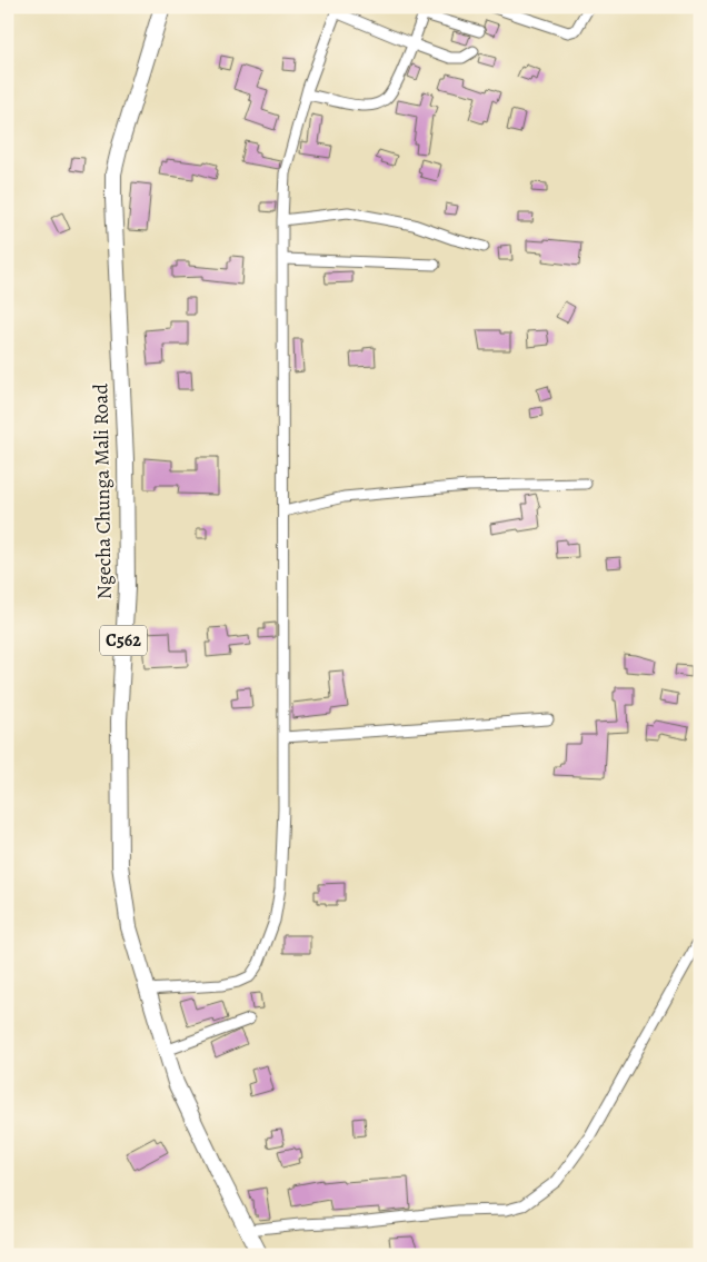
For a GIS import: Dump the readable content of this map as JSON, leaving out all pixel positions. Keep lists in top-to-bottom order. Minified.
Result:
{"streets":{"main road":["Ngecha Chunga Mali Road","C562"]}}
